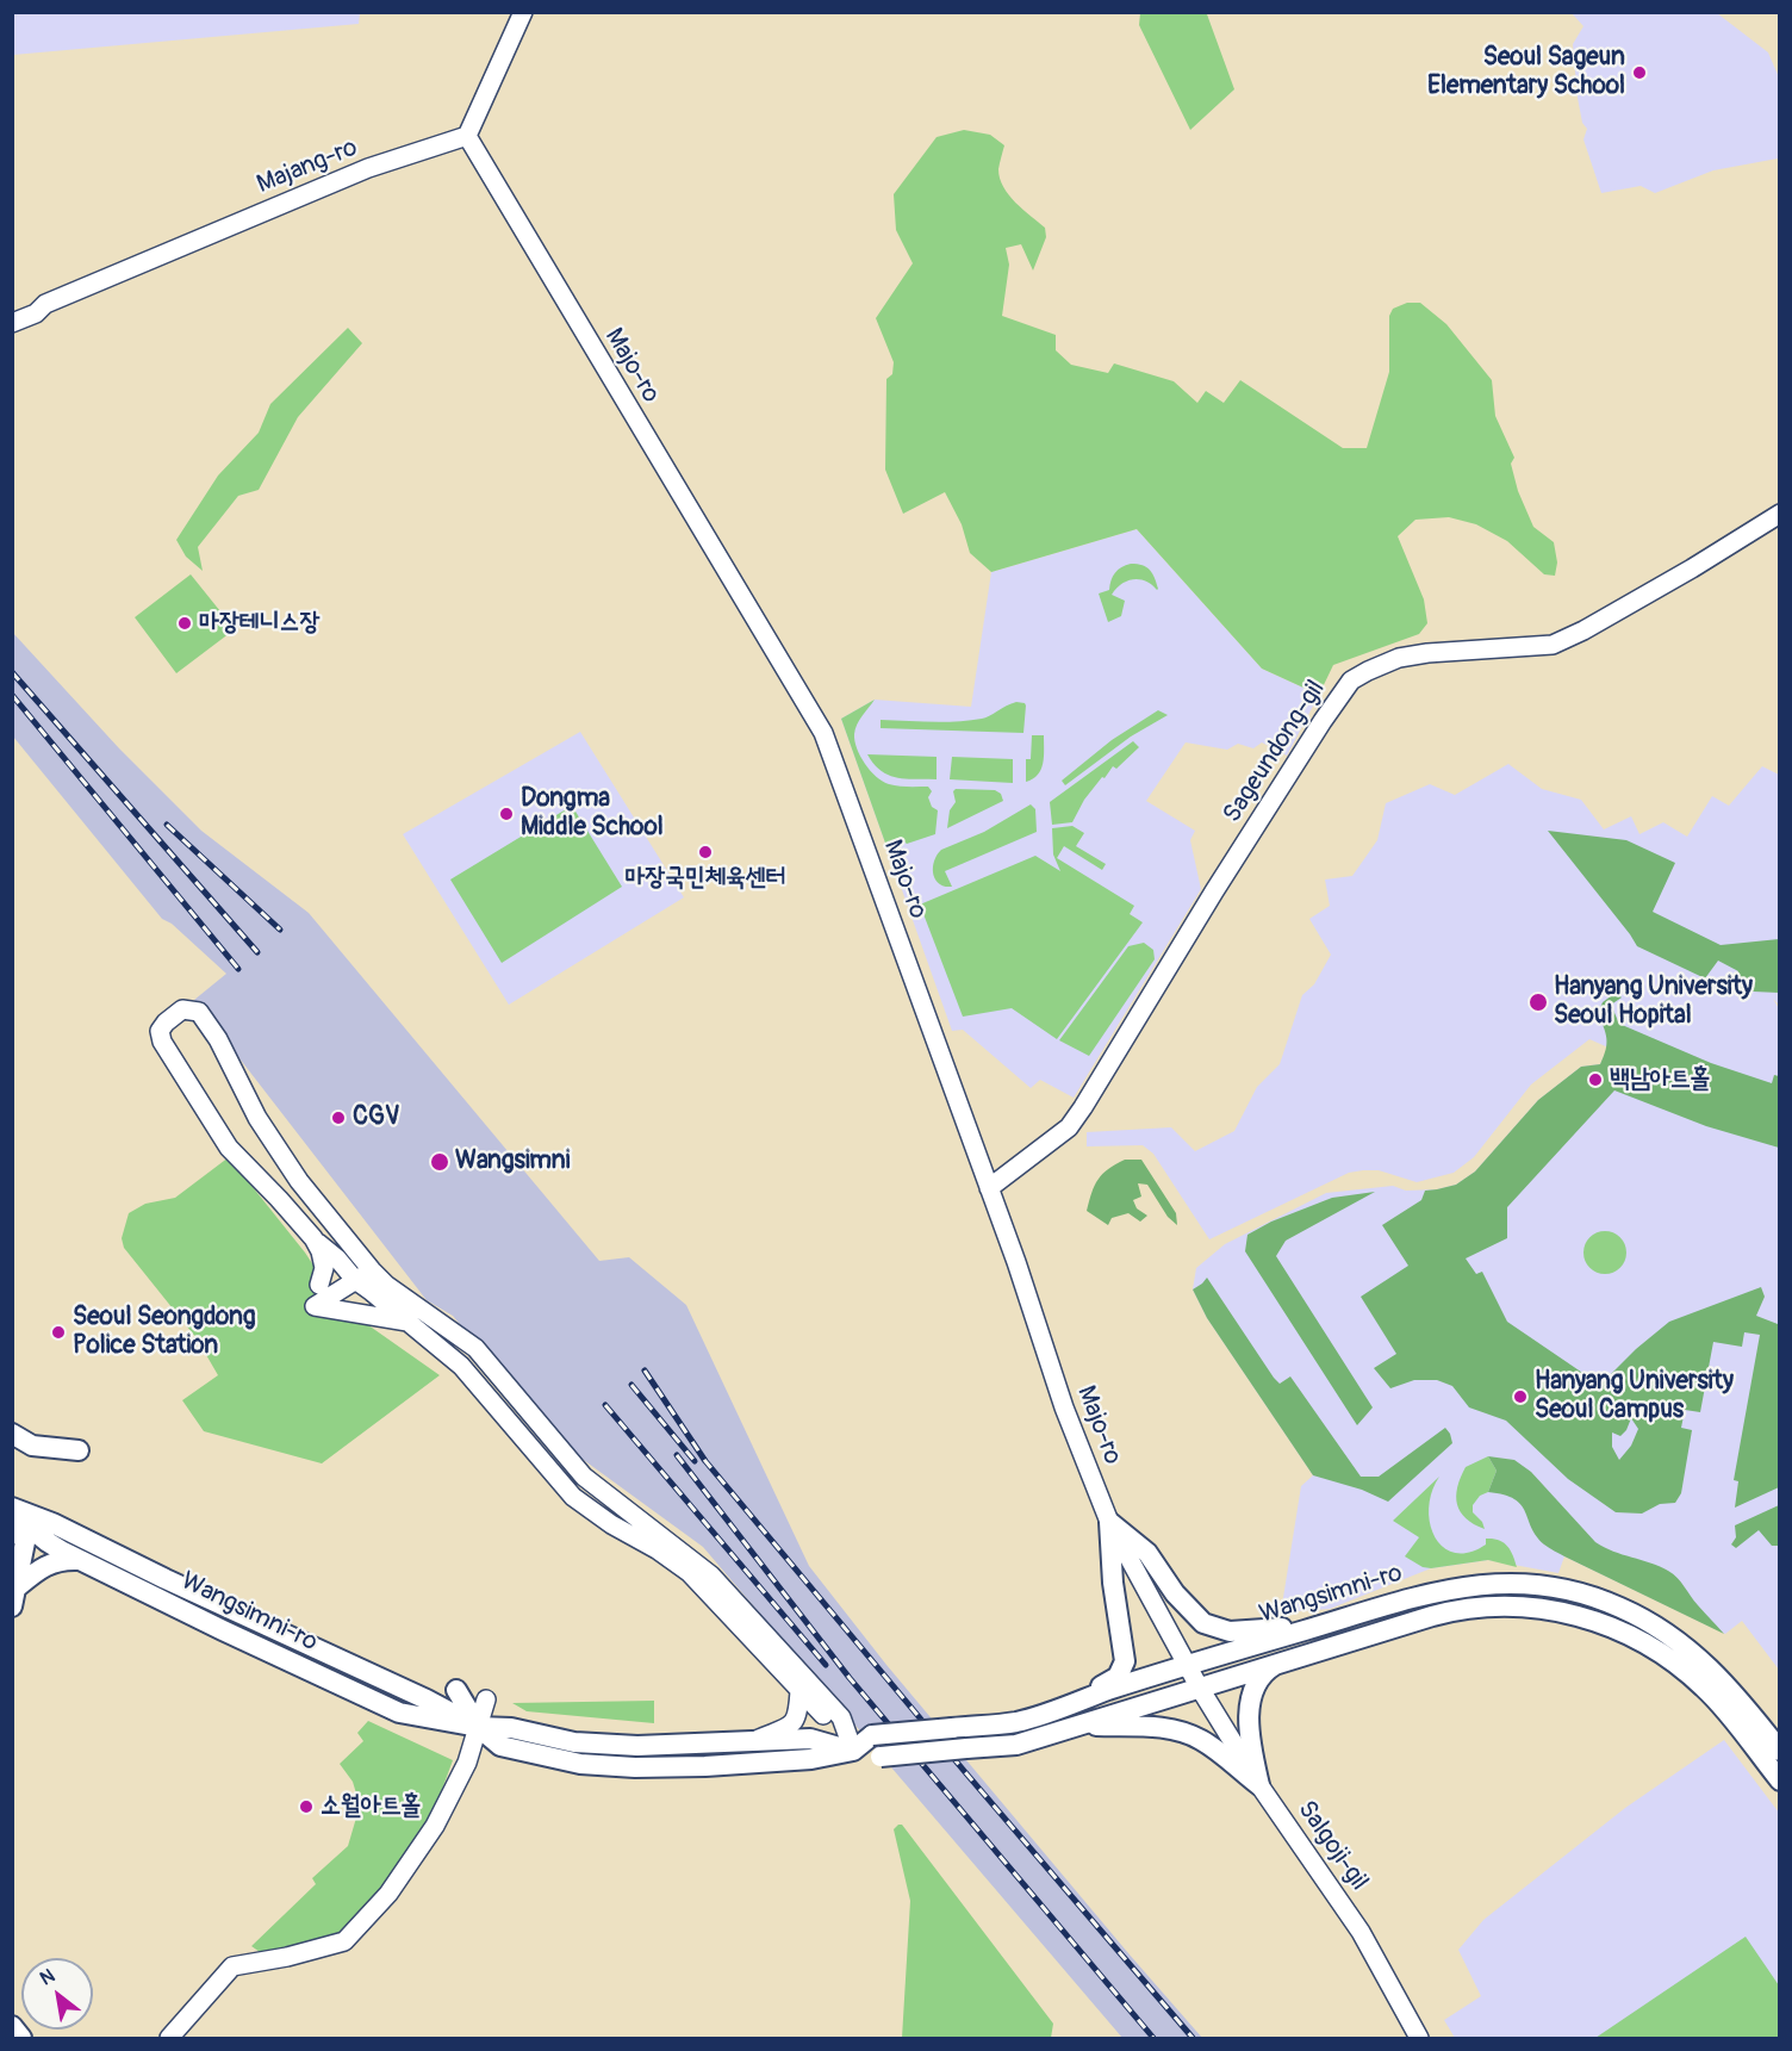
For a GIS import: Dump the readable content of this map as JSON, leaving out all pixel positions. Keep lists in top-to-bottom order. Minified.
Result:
{"streets":{"main road":["Wangsimni-ro"],"street":["Majang-ro","Majo-ro","Sageundong-gil","Salgoji-gil"]},"crossings":[["Majang-ro","Majo-ro"],["Majo-ro","Sageundong-gil"],["Majo-ro","Wangsimni-ro"],["Majo-ro","Salgoji-gil"],["Wangsimni-ro","Salgoji-gil"]],"places":["Seoul Sageun Elementary School","마장테니스장","Dongma Middle School","마장국민체육센터","Hanyang University Seoul Hopital","백남아트홀","CGV","Wangsimni","Seoul Seongdong Police Station","Hanyang University Seoul Campus","소월아트홀"],"north":"top left"}
